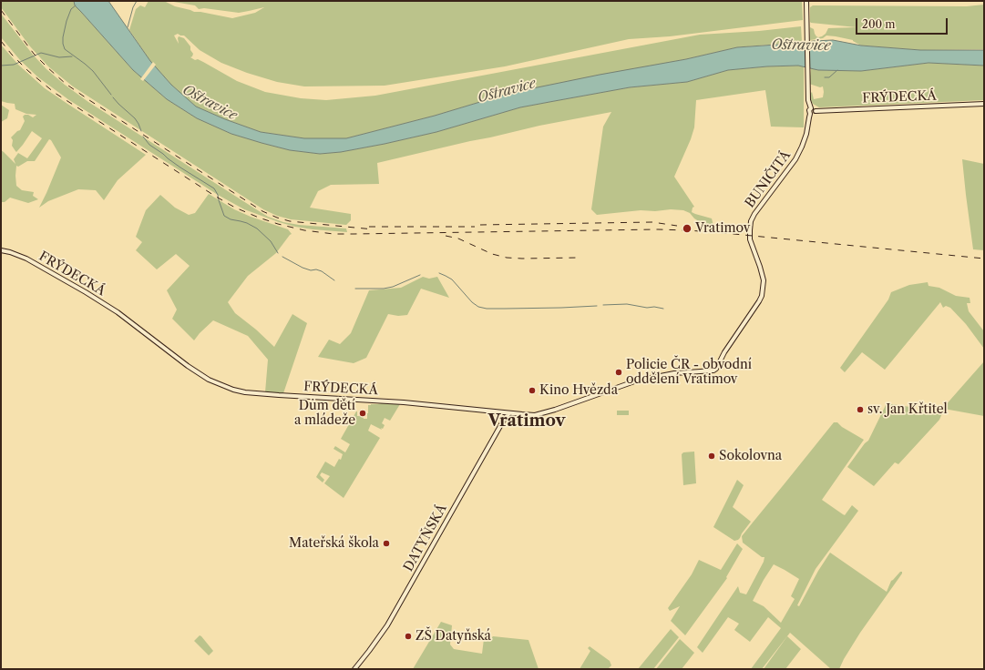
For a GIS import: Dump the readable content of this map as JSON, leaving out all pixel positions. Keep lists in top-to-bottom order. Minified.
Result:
{"streets":{"main road":["FRÝDECKÁ","BUNIČITÁ","DATYŇSKÁ"]},"crossings":[["FRÝDECKÁ","BUNIČITÁ"],["FRÝDECKÁ","DATYŇSKÁ"]],"districts":["Vratimov"],"water":["Ostravice"],"places":["Vratimov","Policie ČR - obvodní oddělení Vratimov","Kino Hvězda","sv. Jan Křtitel","Dům dětí a mládeže","Sokolovna","Mateřská škola","ZŠ Datyňská"],"scale_bar":"200 m"}
